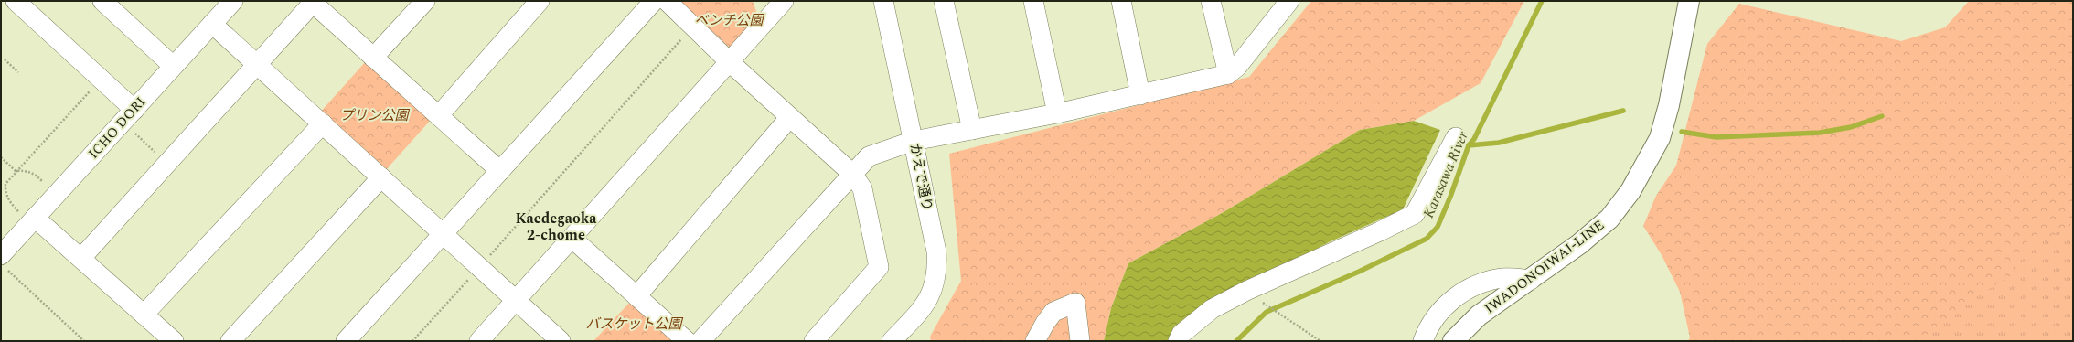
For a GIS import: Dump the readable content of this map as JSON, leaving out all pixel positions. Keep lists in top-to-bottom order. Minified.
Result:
{"streets":{"main road":["IWADONOIWAI-LINE"],"street":["ICHO DORI","かえで通り"]},"districts":["Kaedegaoka 2-chome"],"water":["Karasawa River"],"parks":["ベンチ公園","プリン公園","バスケット公園"]}
